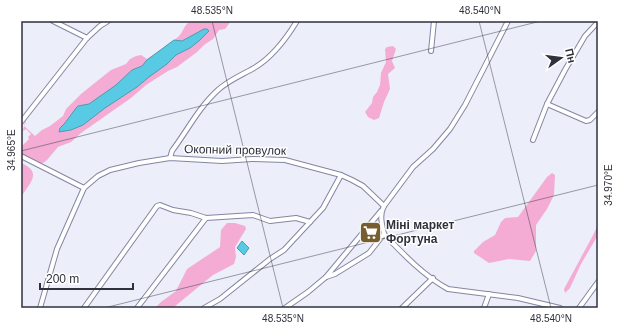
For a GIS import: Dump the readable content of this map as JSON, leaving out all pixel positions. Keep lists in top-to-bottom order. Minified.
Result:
{"streets":{"street":["Окопний провулок"]},"places":{"supermarket":["Міні маркет Фортуна"]},"scale_bar":"200 m","north":"right","coordinates":["48.535°N","48.540°N","34.965°E","34.970°E"]}
